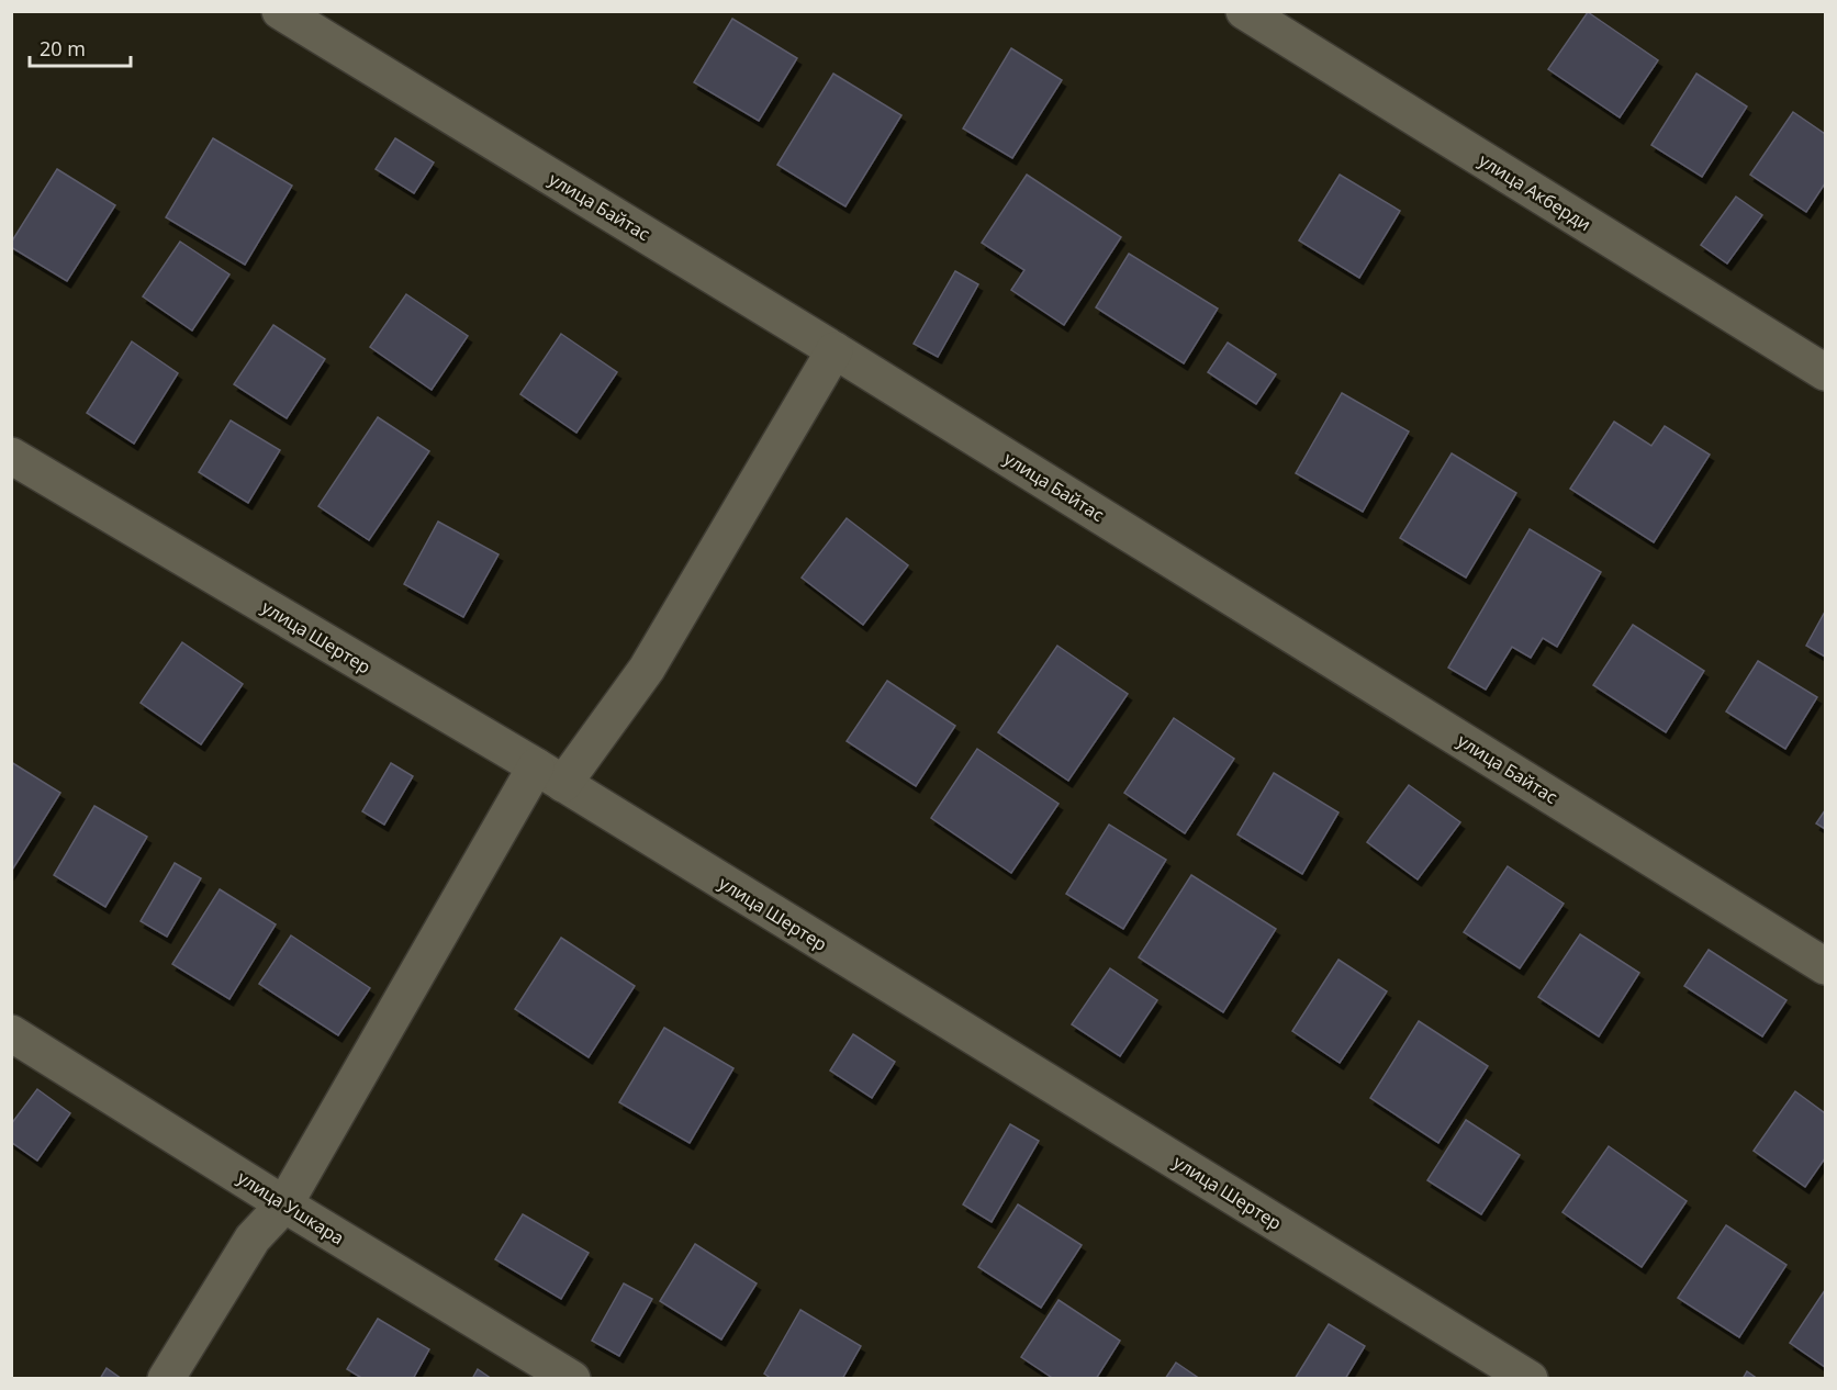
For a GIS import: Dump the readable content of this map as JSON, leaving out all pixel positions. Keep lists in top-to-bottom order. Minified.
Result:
{"streets":{"street":["улица Акберди","улица Байтас","улица Шертер","улица Ушкара"]},"scale_bar":"20 m"}
